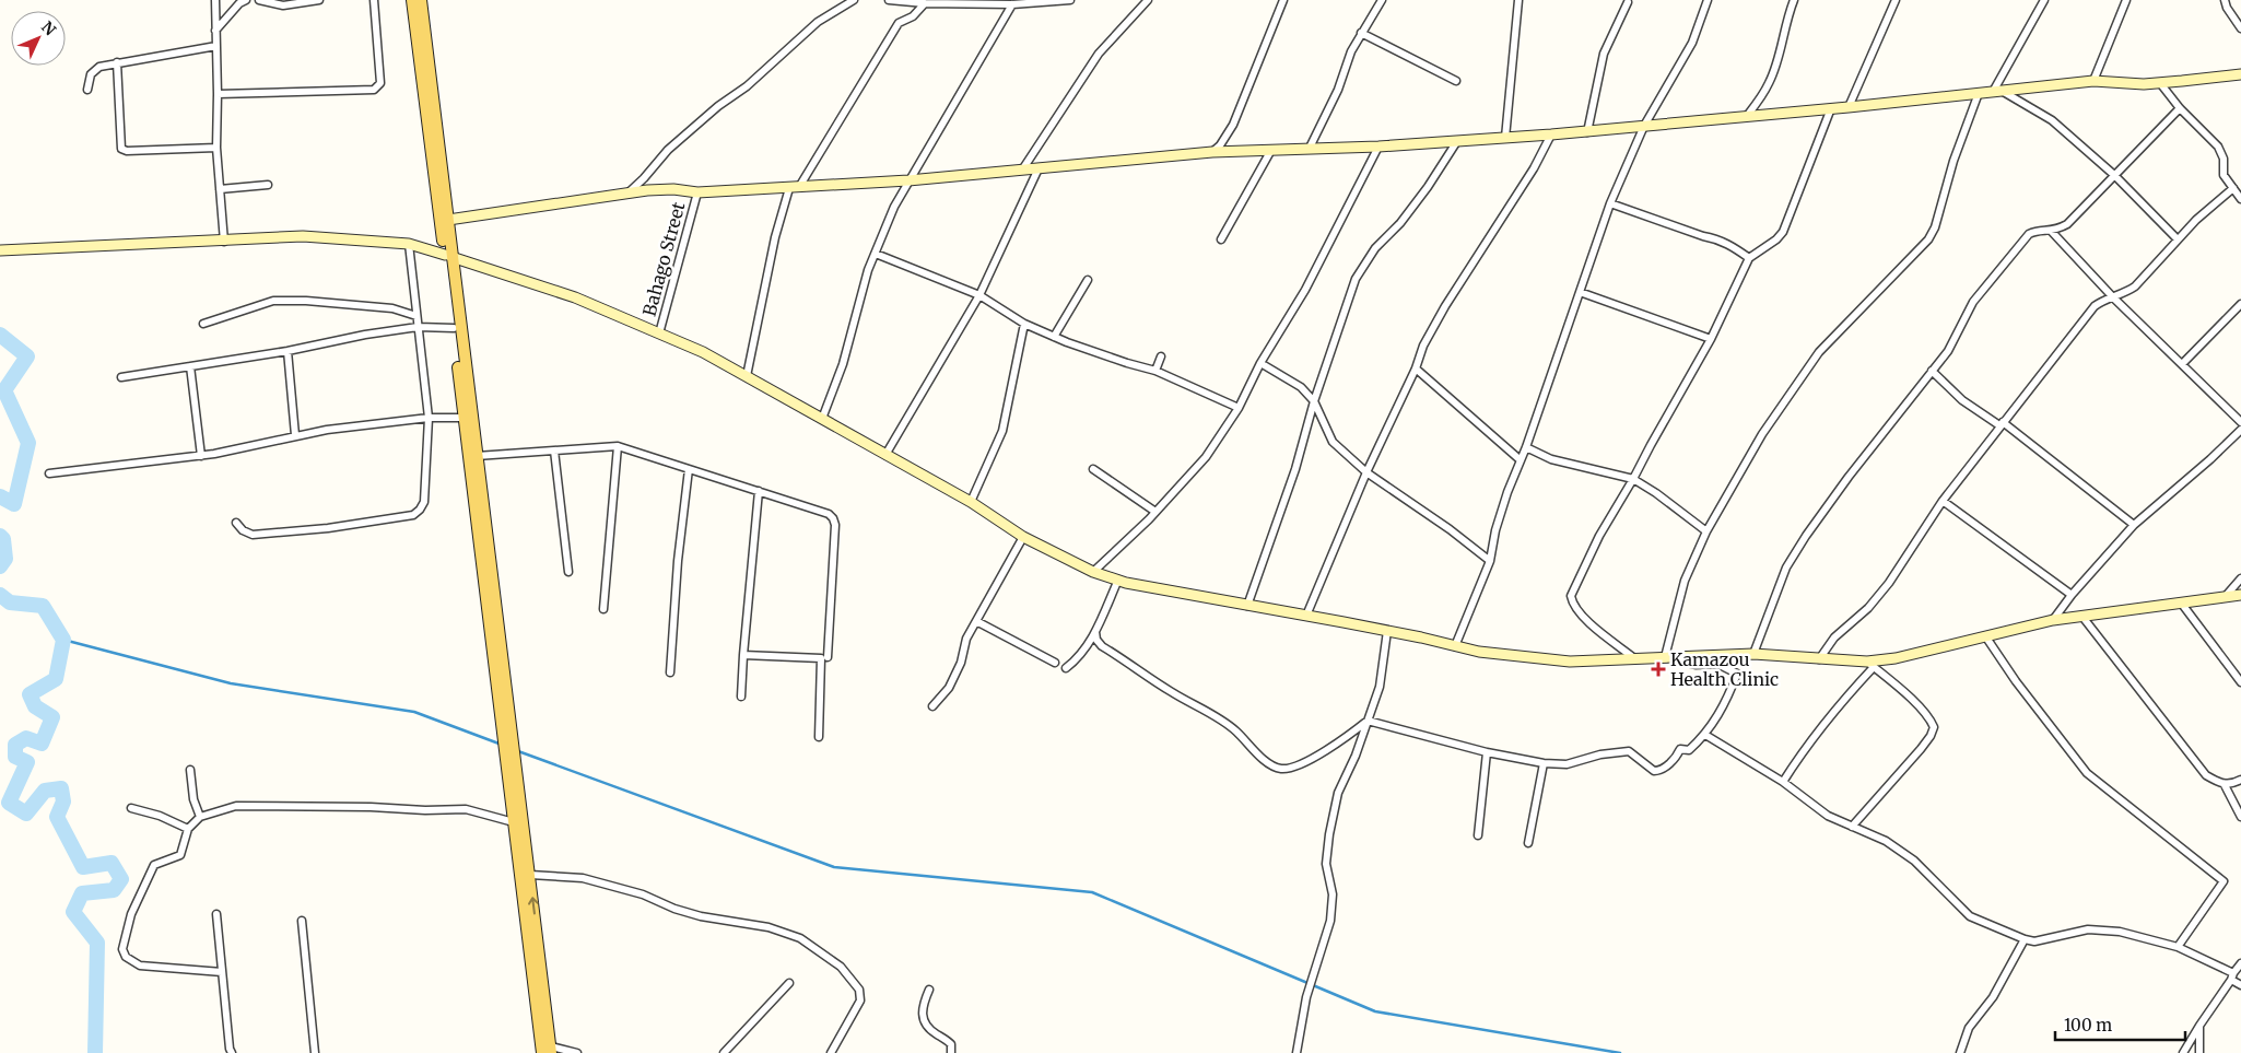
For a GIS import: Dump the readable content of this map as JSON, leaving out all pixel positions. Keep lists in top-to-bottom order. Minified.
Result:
{"streets":{"street":["Bahago Street"]},"places":{"health":["Kamazou Health Clinic"]},"scale_bar":"100 m","north":"top right"}
